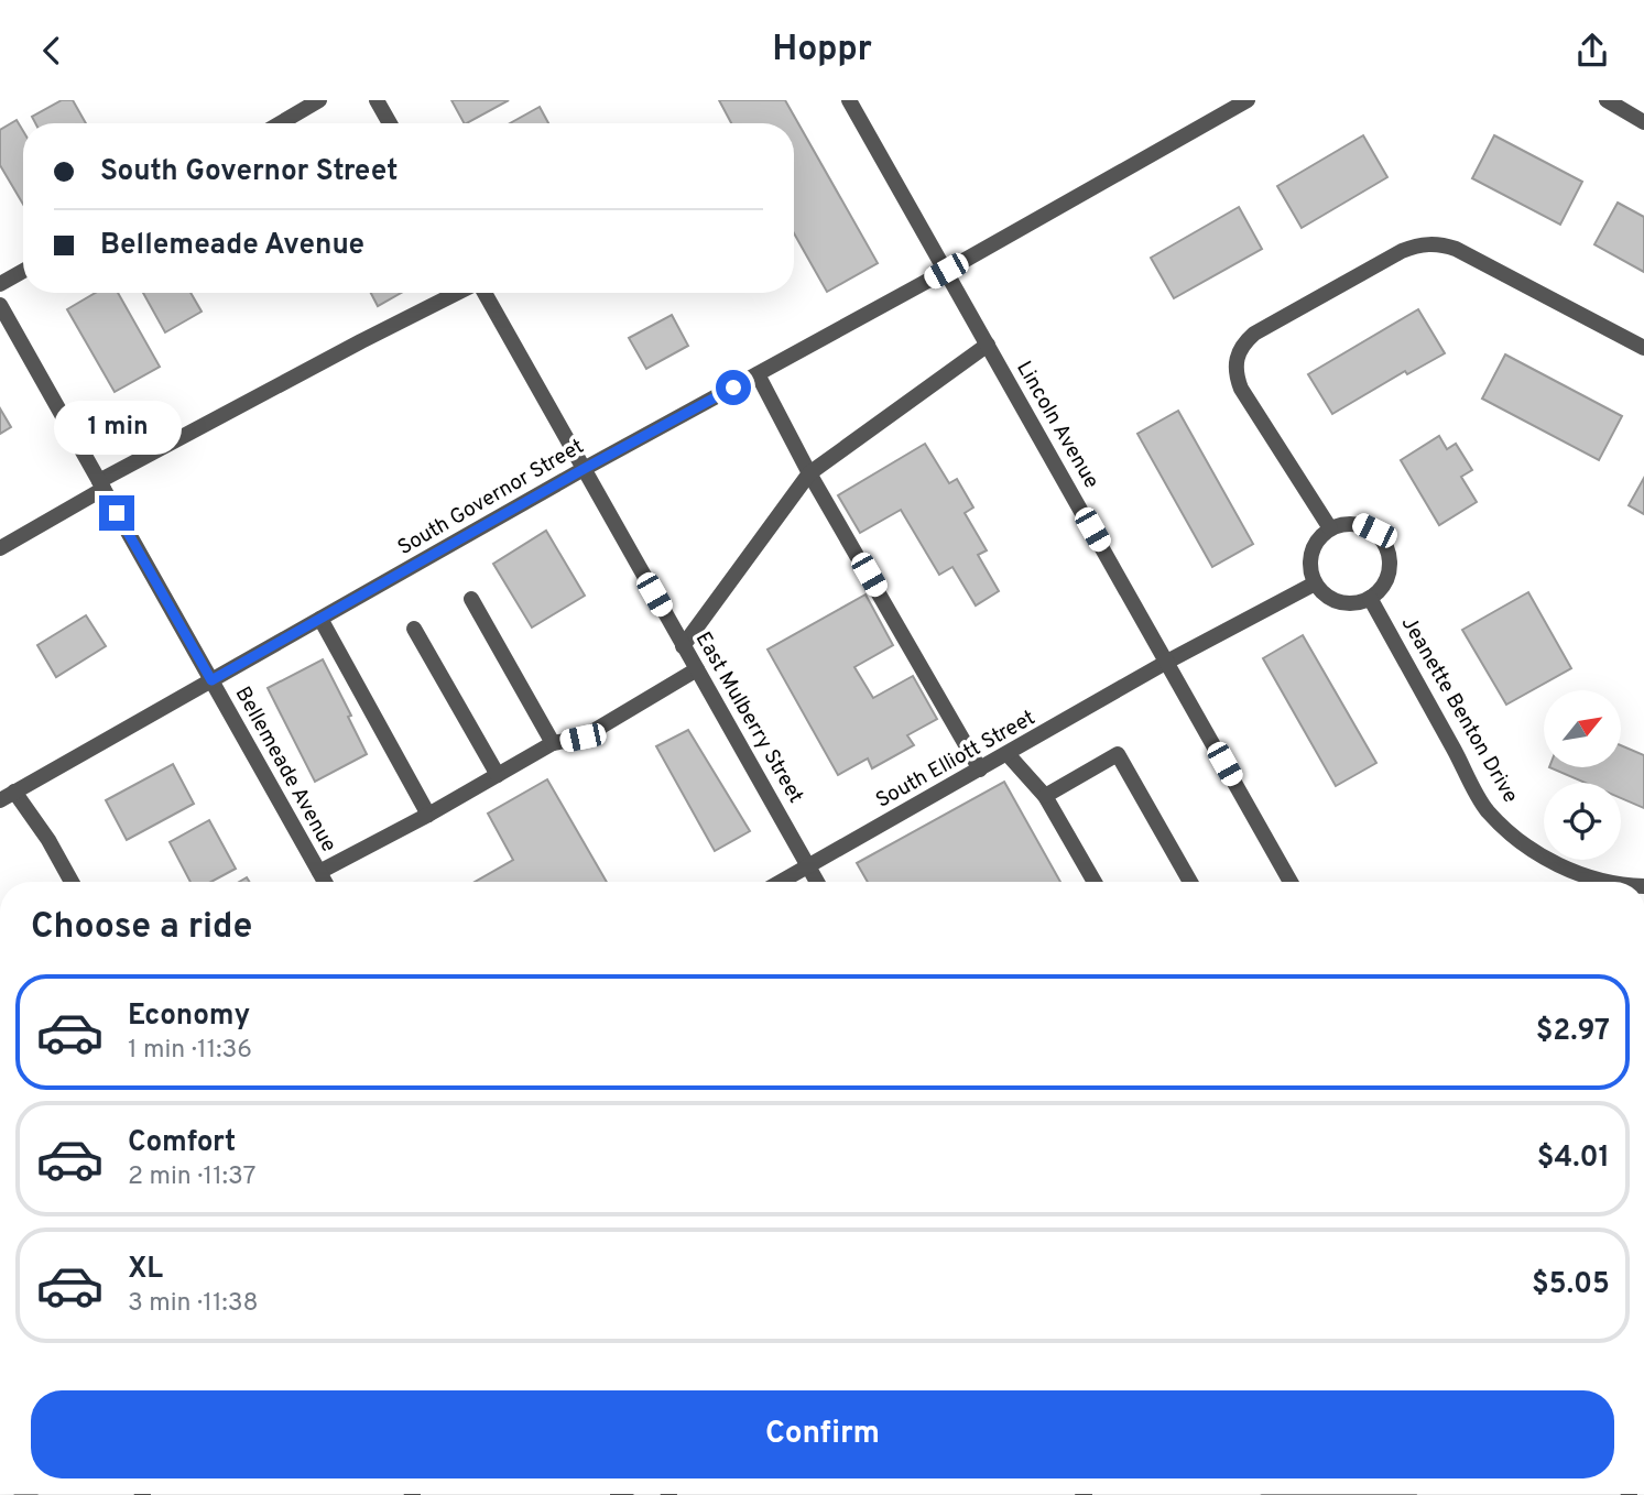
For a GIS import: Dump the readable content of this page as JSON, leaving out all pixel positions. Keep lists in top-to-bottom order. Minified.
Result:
{"streets":{"street":["Lincoln Avenue","South Governor Street","Jeanette Benton Drive","East Mulberry Street","South Elliott Street","Bellemeade Avenue"]},"crossings":[["Lincoln Avenue","South Governor Street"],["Lincoln Avenue","South Elliott Street"],["South Governor Street","East Mulberry Street"],["South Governor Street","Bellemeade Avenue"],["Jeanette Benton Drive","South Elliott Street"],["East Mulberry Street","South Elliott Street"]],"north":"top right","page":{"header":"Hoppr","banner":["South Governor Street","Bellemeade Avenue"],"bubble":"1 min","heading":"Choose a ride","list":[{"name":"Economy","note":"1 min · 11:36","value":"$2.97"},{"name":"Comfort","note":"2 min · 11:37","value":"$4.01"},{"name":"XL","note":"3 min · 11:38","value":"$5.05"}],"buttons":"Confirm"}}
